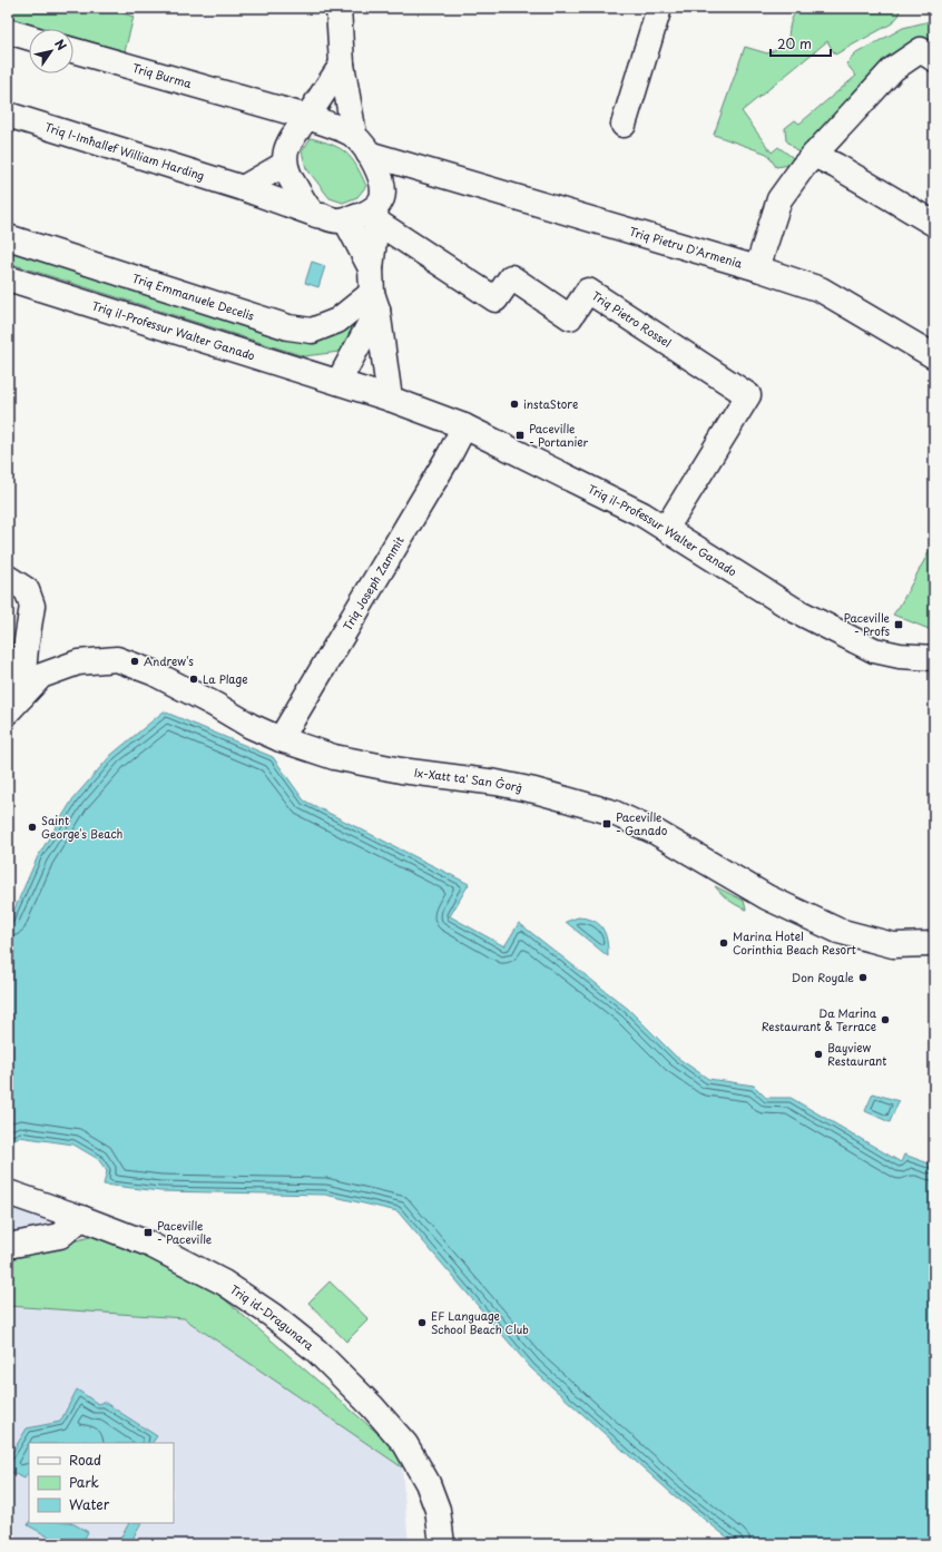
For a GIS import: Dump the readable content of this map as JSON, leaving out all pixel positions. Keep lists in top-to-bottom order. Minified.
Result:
{"streets":{"street":["Triq Burma","Triq l-Imħallef William Harding","Triq Pietru D'Armenia","Triq Emmanuele Decelis","Triq Pietro Rossel","Triq il-Professur Walter Ganado","Triq Joseph Zammit","Ix-Xatt ta' San Ġorġ","Triq id-Dragunara"]},"crossings":[["Triq Burma","Triq l-Imħallef William Harding"],["Triq Burma","Triq Pietru D'Armenia"],["Triq Burma","Triq Pietro Rossel"],["Triq l-Imħallef William Harding","Triq Pietru D'Armenia"],["Triq l-Imħallef William Harding","Triq Pietro Rossel"],["Triq Pietru D'Armenia","Triq Pietro Rossel"],["Triq Pietro Rossel","Triq il-Professur Walter Ganado"],["Triq il-Professur Walter Ganado","Triq Joseph Zammit"],["Triq Joseph Zammit","Ix-Xatt ta' San Ġorġ"]],"places":{"other":["instaStore","Andrew's","La Plage","Saint George's Beach","Marina Hotel Corinthia Beach Resort","Don Royale","Da Marina Restaurant & Terrace","Bayview Restaurant","EF Language School Beach Club"],"transit":["Paceville - Portanier","Paceville - Profs","Paceville - Ganado","Paceville - Paceville"]},"legend":["Road","Park","Water"],"scale_bar":"20 m","north":"top right"}
